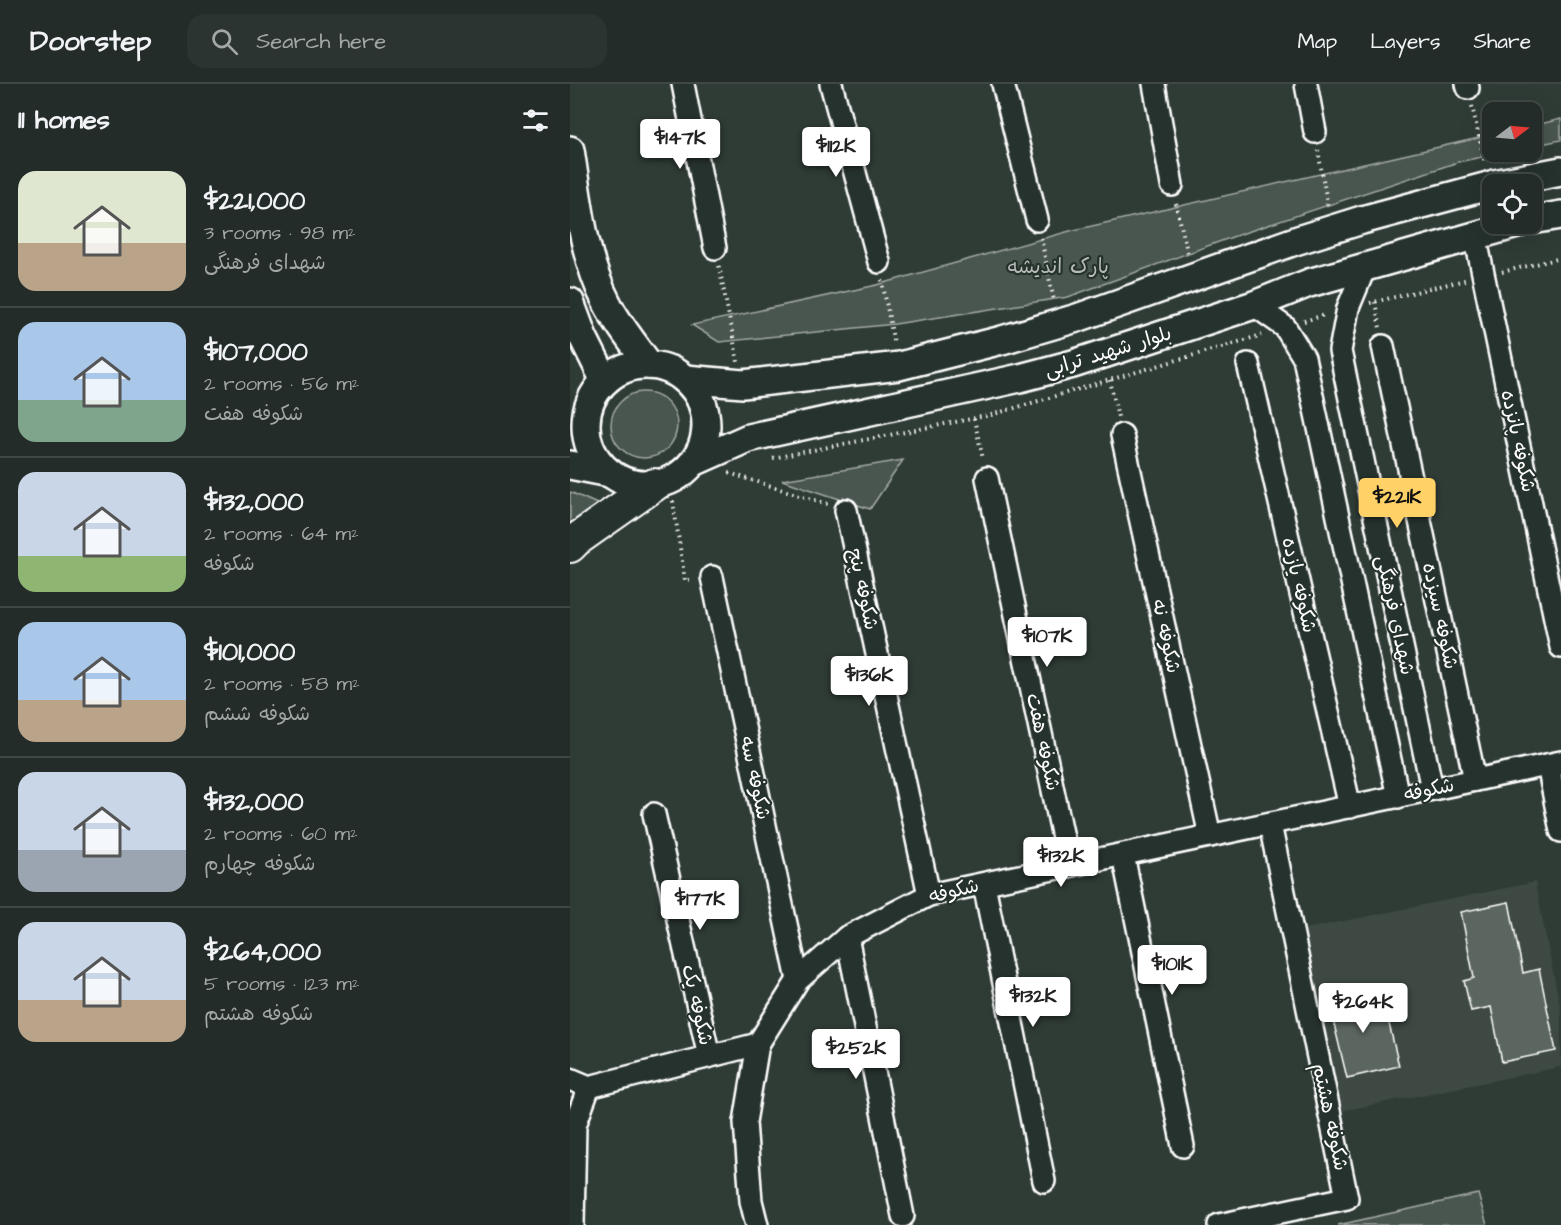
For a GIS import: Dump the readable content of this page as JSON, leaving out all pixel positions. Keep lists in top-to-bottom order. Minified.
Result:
{"streets":{"main road":["بلوار شهید ترابی"],"street":["شکوفه پانزده","شکوفه یازده","شکوفه پنج","شهدای فرهنگی","شکوفه سیزده","شکوفه نه","شکوفه هفت","شکوفه سه","شکوفه","شکوفه یک","شکوفه هشتم"]},"crossings":[["بلوار شهید ترابی","شکوفه پانزده"],["بلوار شهید ترابی","شهدای فرهنگی"],["شکوفه یازده","شکوفه"],["شکوفه پنج","شکوفه"],["شهدای فرهنگی","شکوفه"],["شکوفه سیزده","شکوفه"],["شکوفه نه","شکوفه"],["شکوفه هفت","شکوفه"],["شکوفه سه","شکوفه"],["شکوفه","شکوفه هشتم"]],"parks":["پارک اندیشه"],"north":"right","page":{"header":"Doorstep","search":"Search here","nav":["Map","Layers","Share"],"heading":"11 homes","price":["$147K","$112K","$221K","$107K","$136K","$132K","$177K","$101K","$132K","$264K","$252K"],"list":[{"name":"$221,000","note":"3 rooms · 98 m² · شهدای فرهنگی"},{"name":"$107,000","note":"2 rooms · 56 m² · شکوفه هفت"},{"name":"$132,000","note":"2 rooms · 64 m² · شکوفه"},{"name":"$101,000","note":"2 rooms · 58 m² · شکوفه ششم"},{"name":"$132,000","note":"2 rooms · 60 m² · شکوفه چهارم"},{"name":"$264,000","note":"5 rooms · 123 m² · شکوفه هشتم"}]}}
